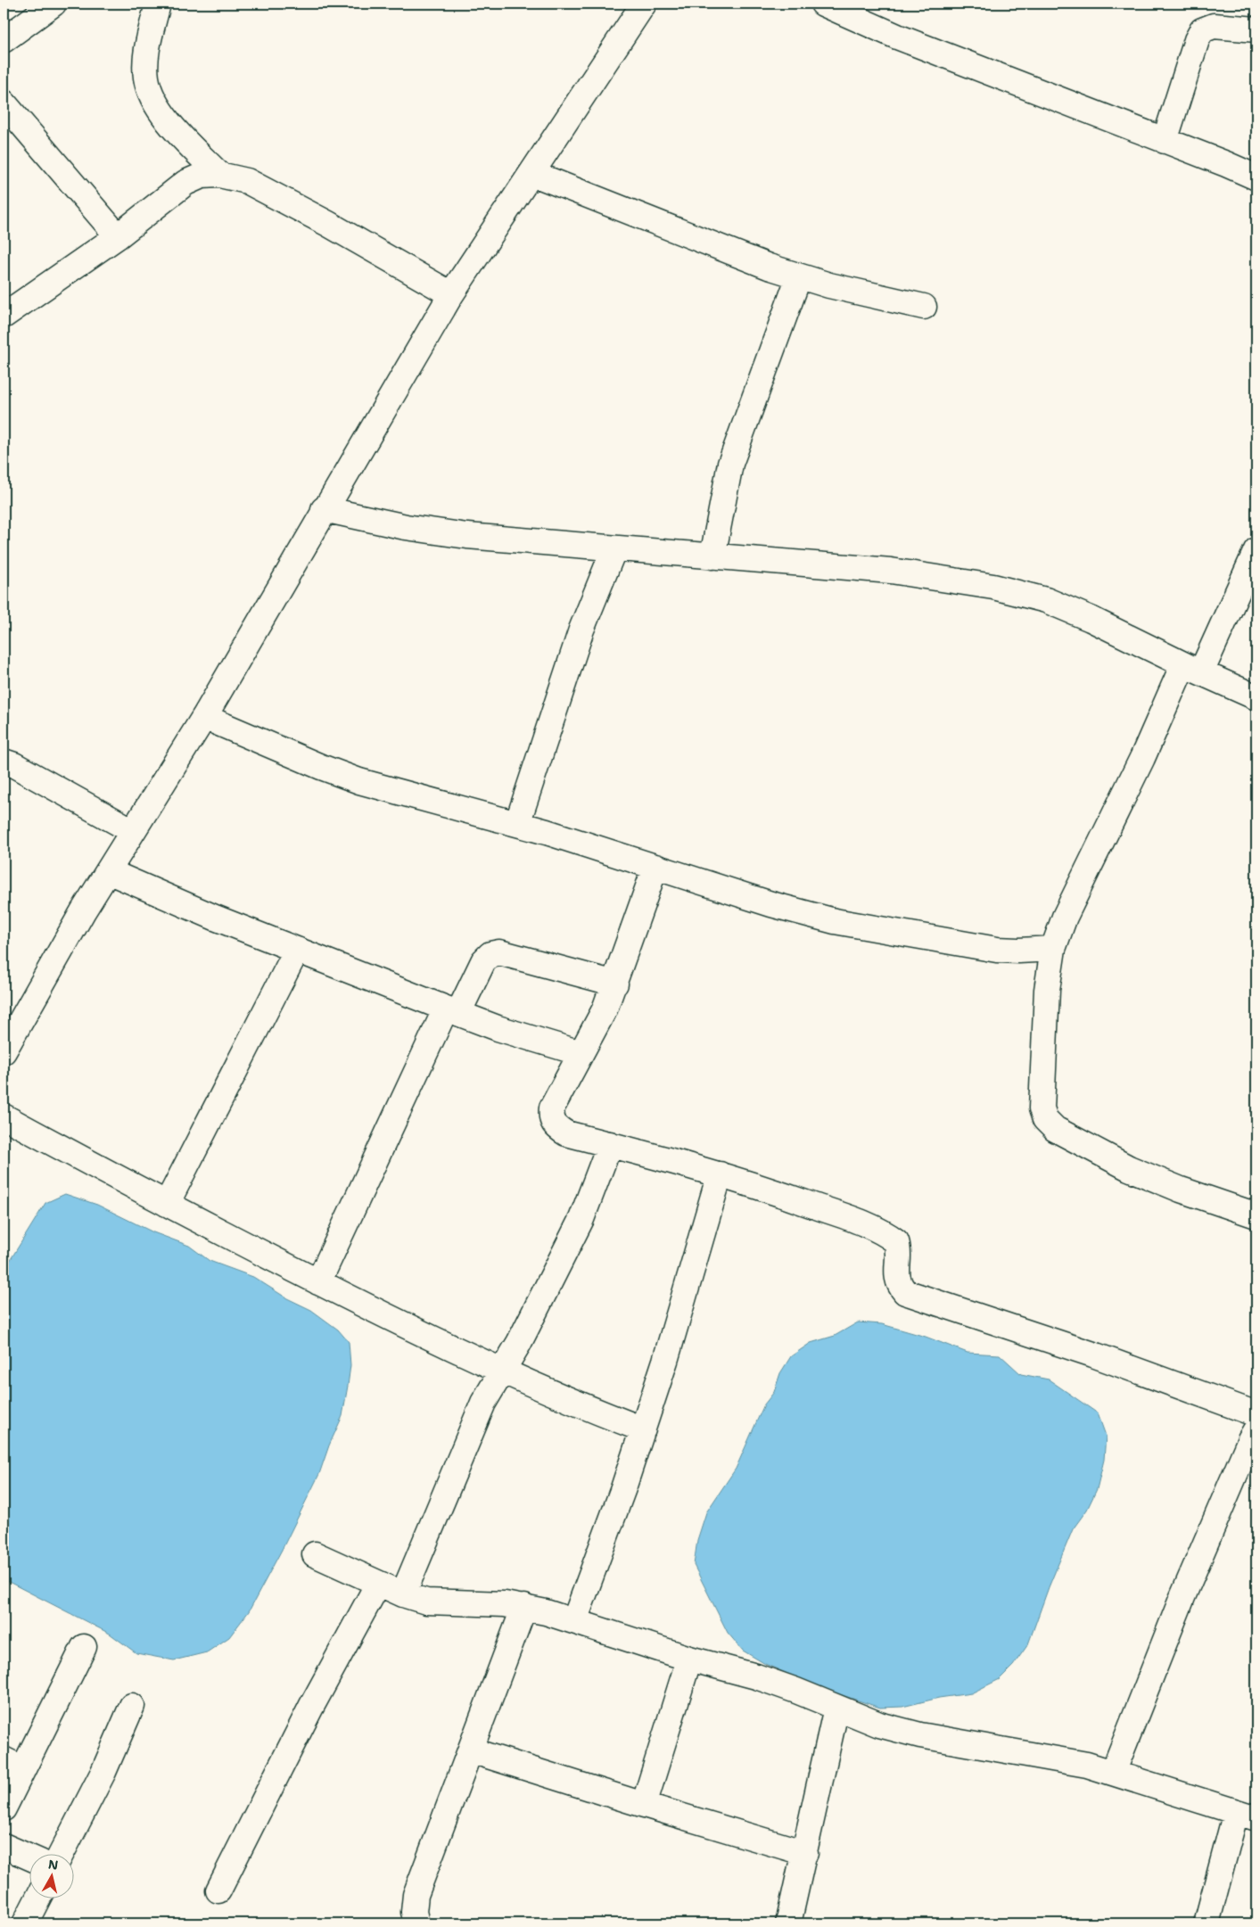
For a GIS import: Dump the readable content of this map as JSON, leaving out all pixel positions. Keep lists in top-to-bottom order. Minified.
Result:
{"north":"top"}
